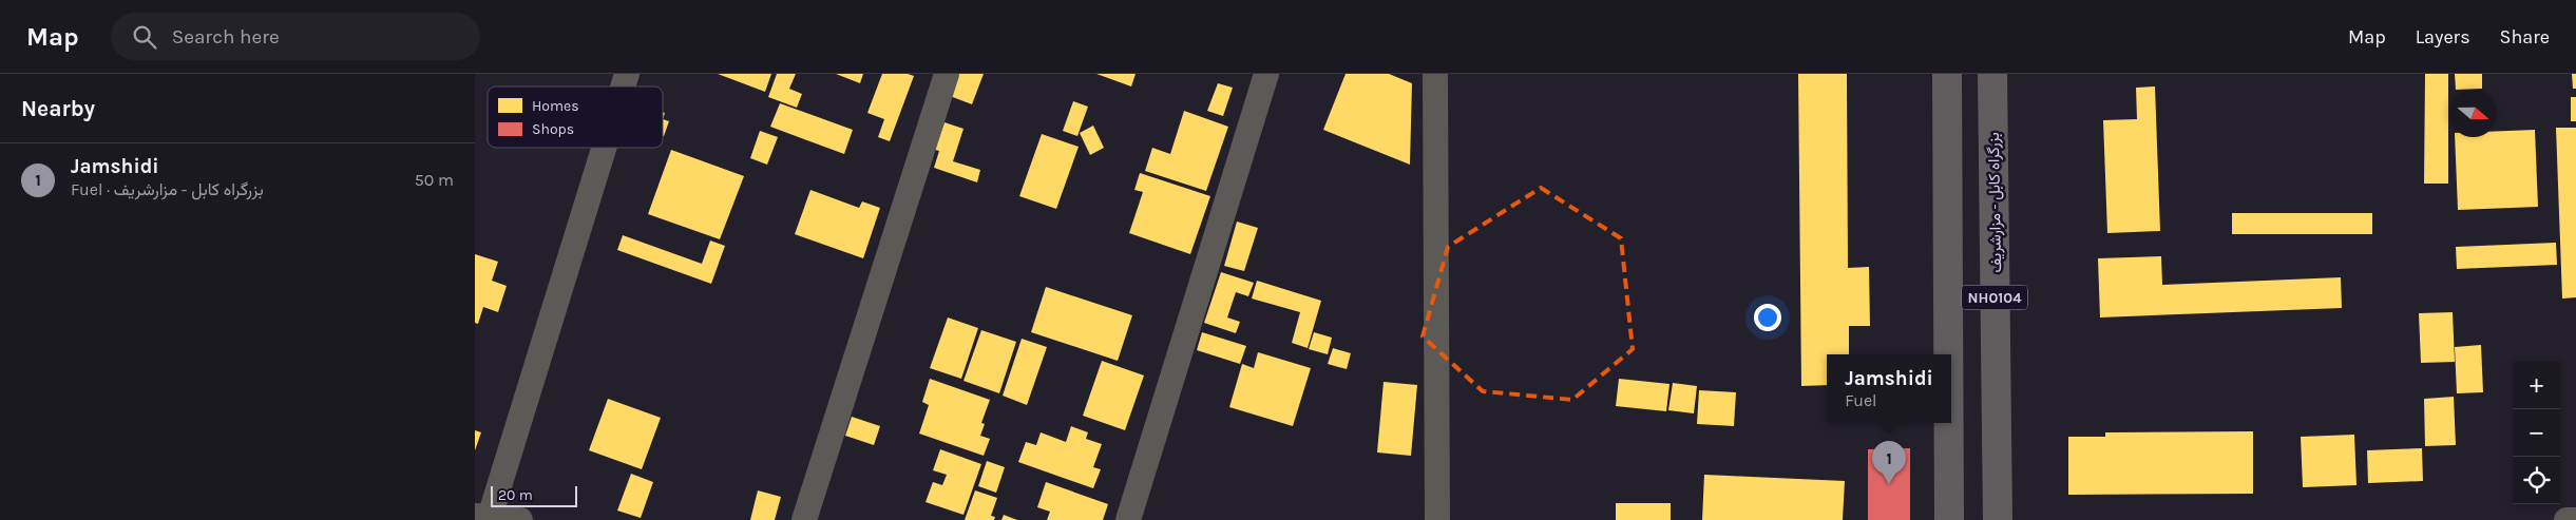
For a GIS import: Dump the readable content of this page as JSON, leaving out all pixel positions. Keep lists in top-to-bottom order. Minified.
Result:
{"streets":{"highway":["بزرگراه کابل - مزارشریف","NH0104"]},"legend":["Homes","Shops"],"scale_bar":"20 m","north":"right","page":{"header":"Map","search":"Search here","nav":["Map","Layers","Share"],"heading":"Nearby","list":[{"mark":"1","name":"Jamshidi","note":"Fuel · بزرگراه کابل - مزارشریف","value":"50 m"}],"popup":["Jamshidi","Fuel"],"map_buttons":["+","−"],"pins":"1","scale":"20 m"}}
